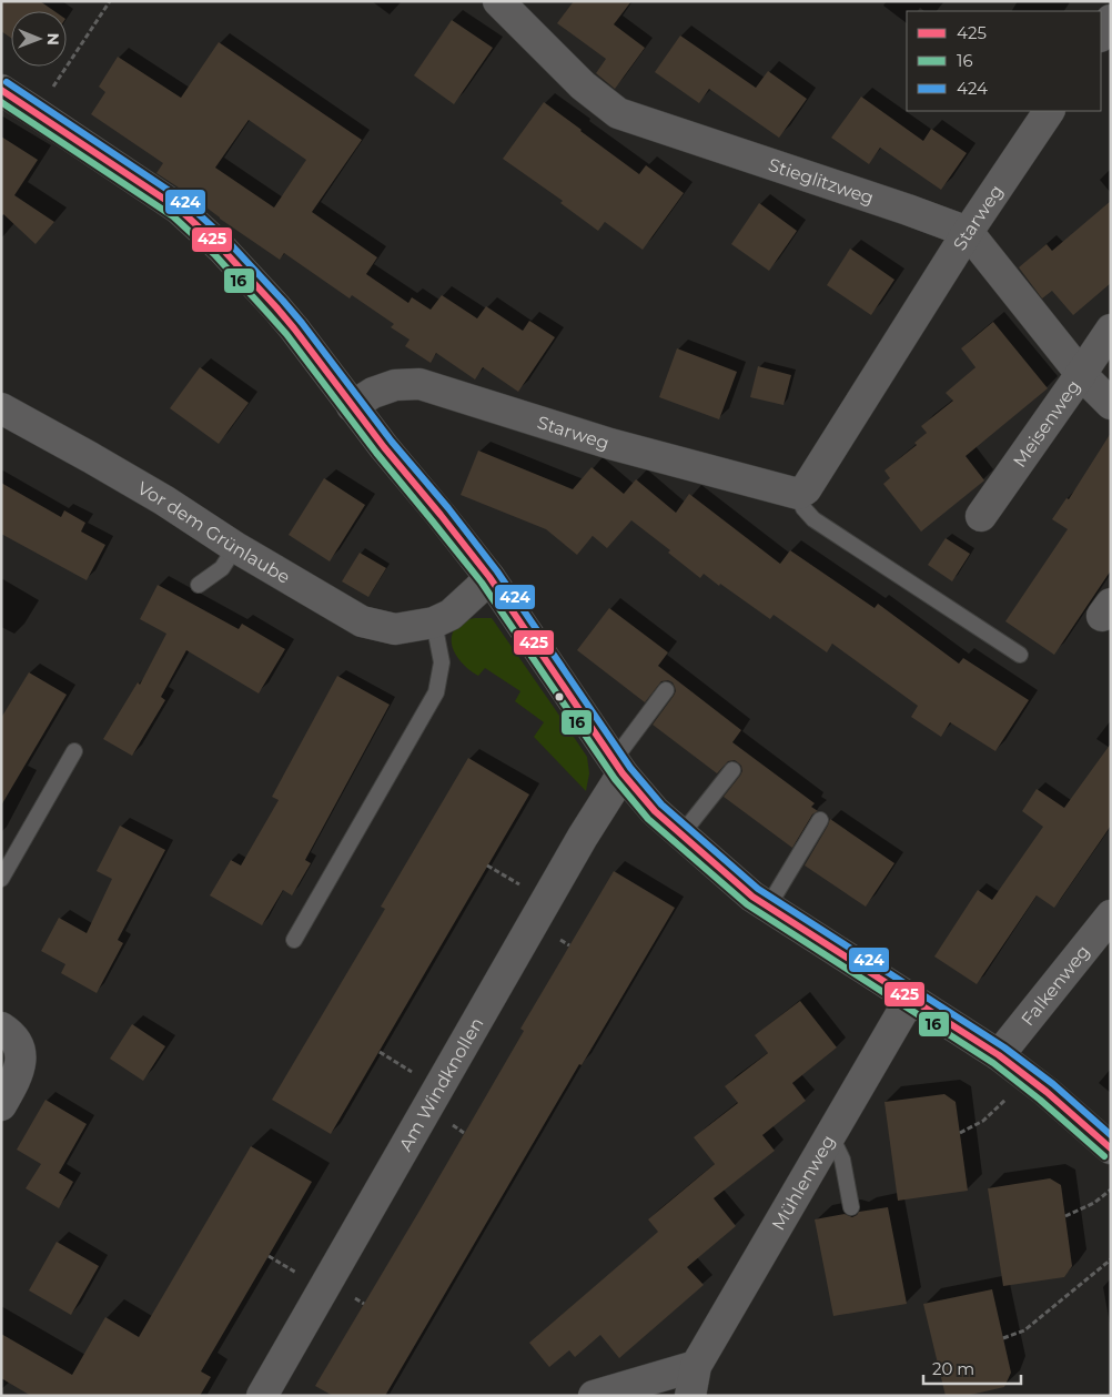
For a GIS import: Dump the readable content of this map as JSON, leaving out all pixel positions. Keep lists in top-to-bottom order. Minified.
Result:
{"streets":{"street":["Stieglitzweg","Starweg","Meisenweg","Vor dem Grünlaube","Falkenweg","Am Windknollen","Mühlenweg"]},"crossings":[["Stieglitzweg","Starweg"]],"lines":["transit line 424","transit line 425","transit line 16"],"legend":["425","16","424"],"scale_bar":"20 m","north":"right"}
